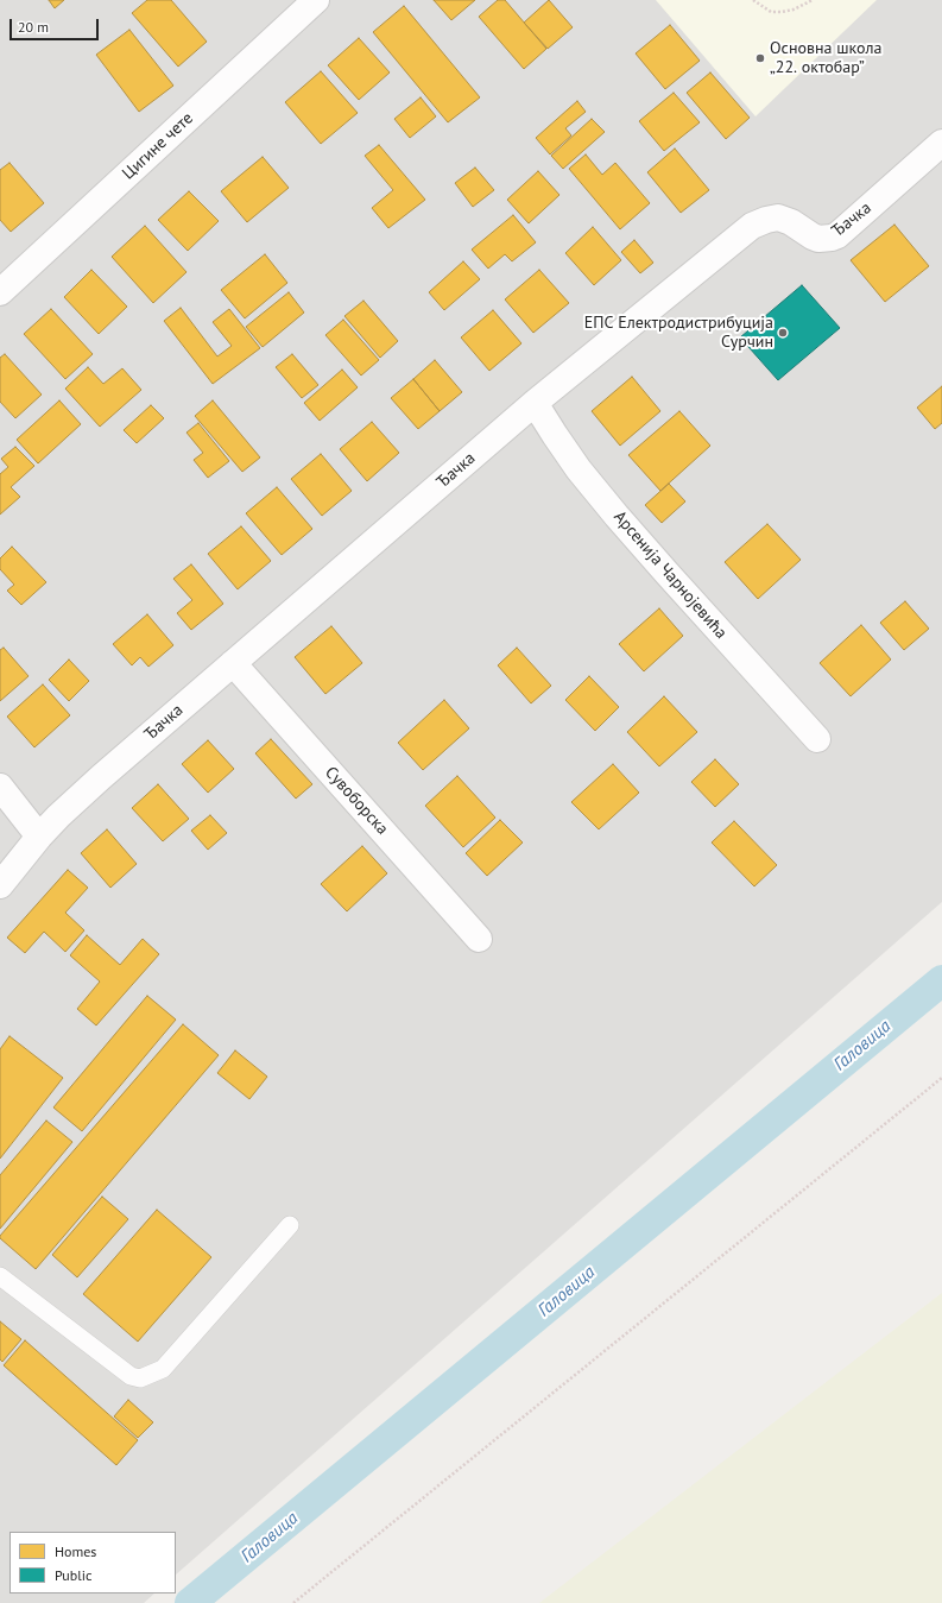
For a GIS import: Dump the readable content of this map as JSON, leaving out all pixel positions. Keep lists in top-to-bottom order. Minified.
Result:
{"streets":{"street":["Цигине чете","Ђачка","Арсенија Чарнојевића","Сувоборска"]},"crossings":[["Ђачка","Арсенија Чарнојевића"],["Ђачка","Сувоборска"]],"water":["Галовица"],"places":["Основна школа „22. октобар”","ЕПС Електродистрибуција Сурчин"],"legend":["Homes","Public"],"scale_bar":"20 m"}
